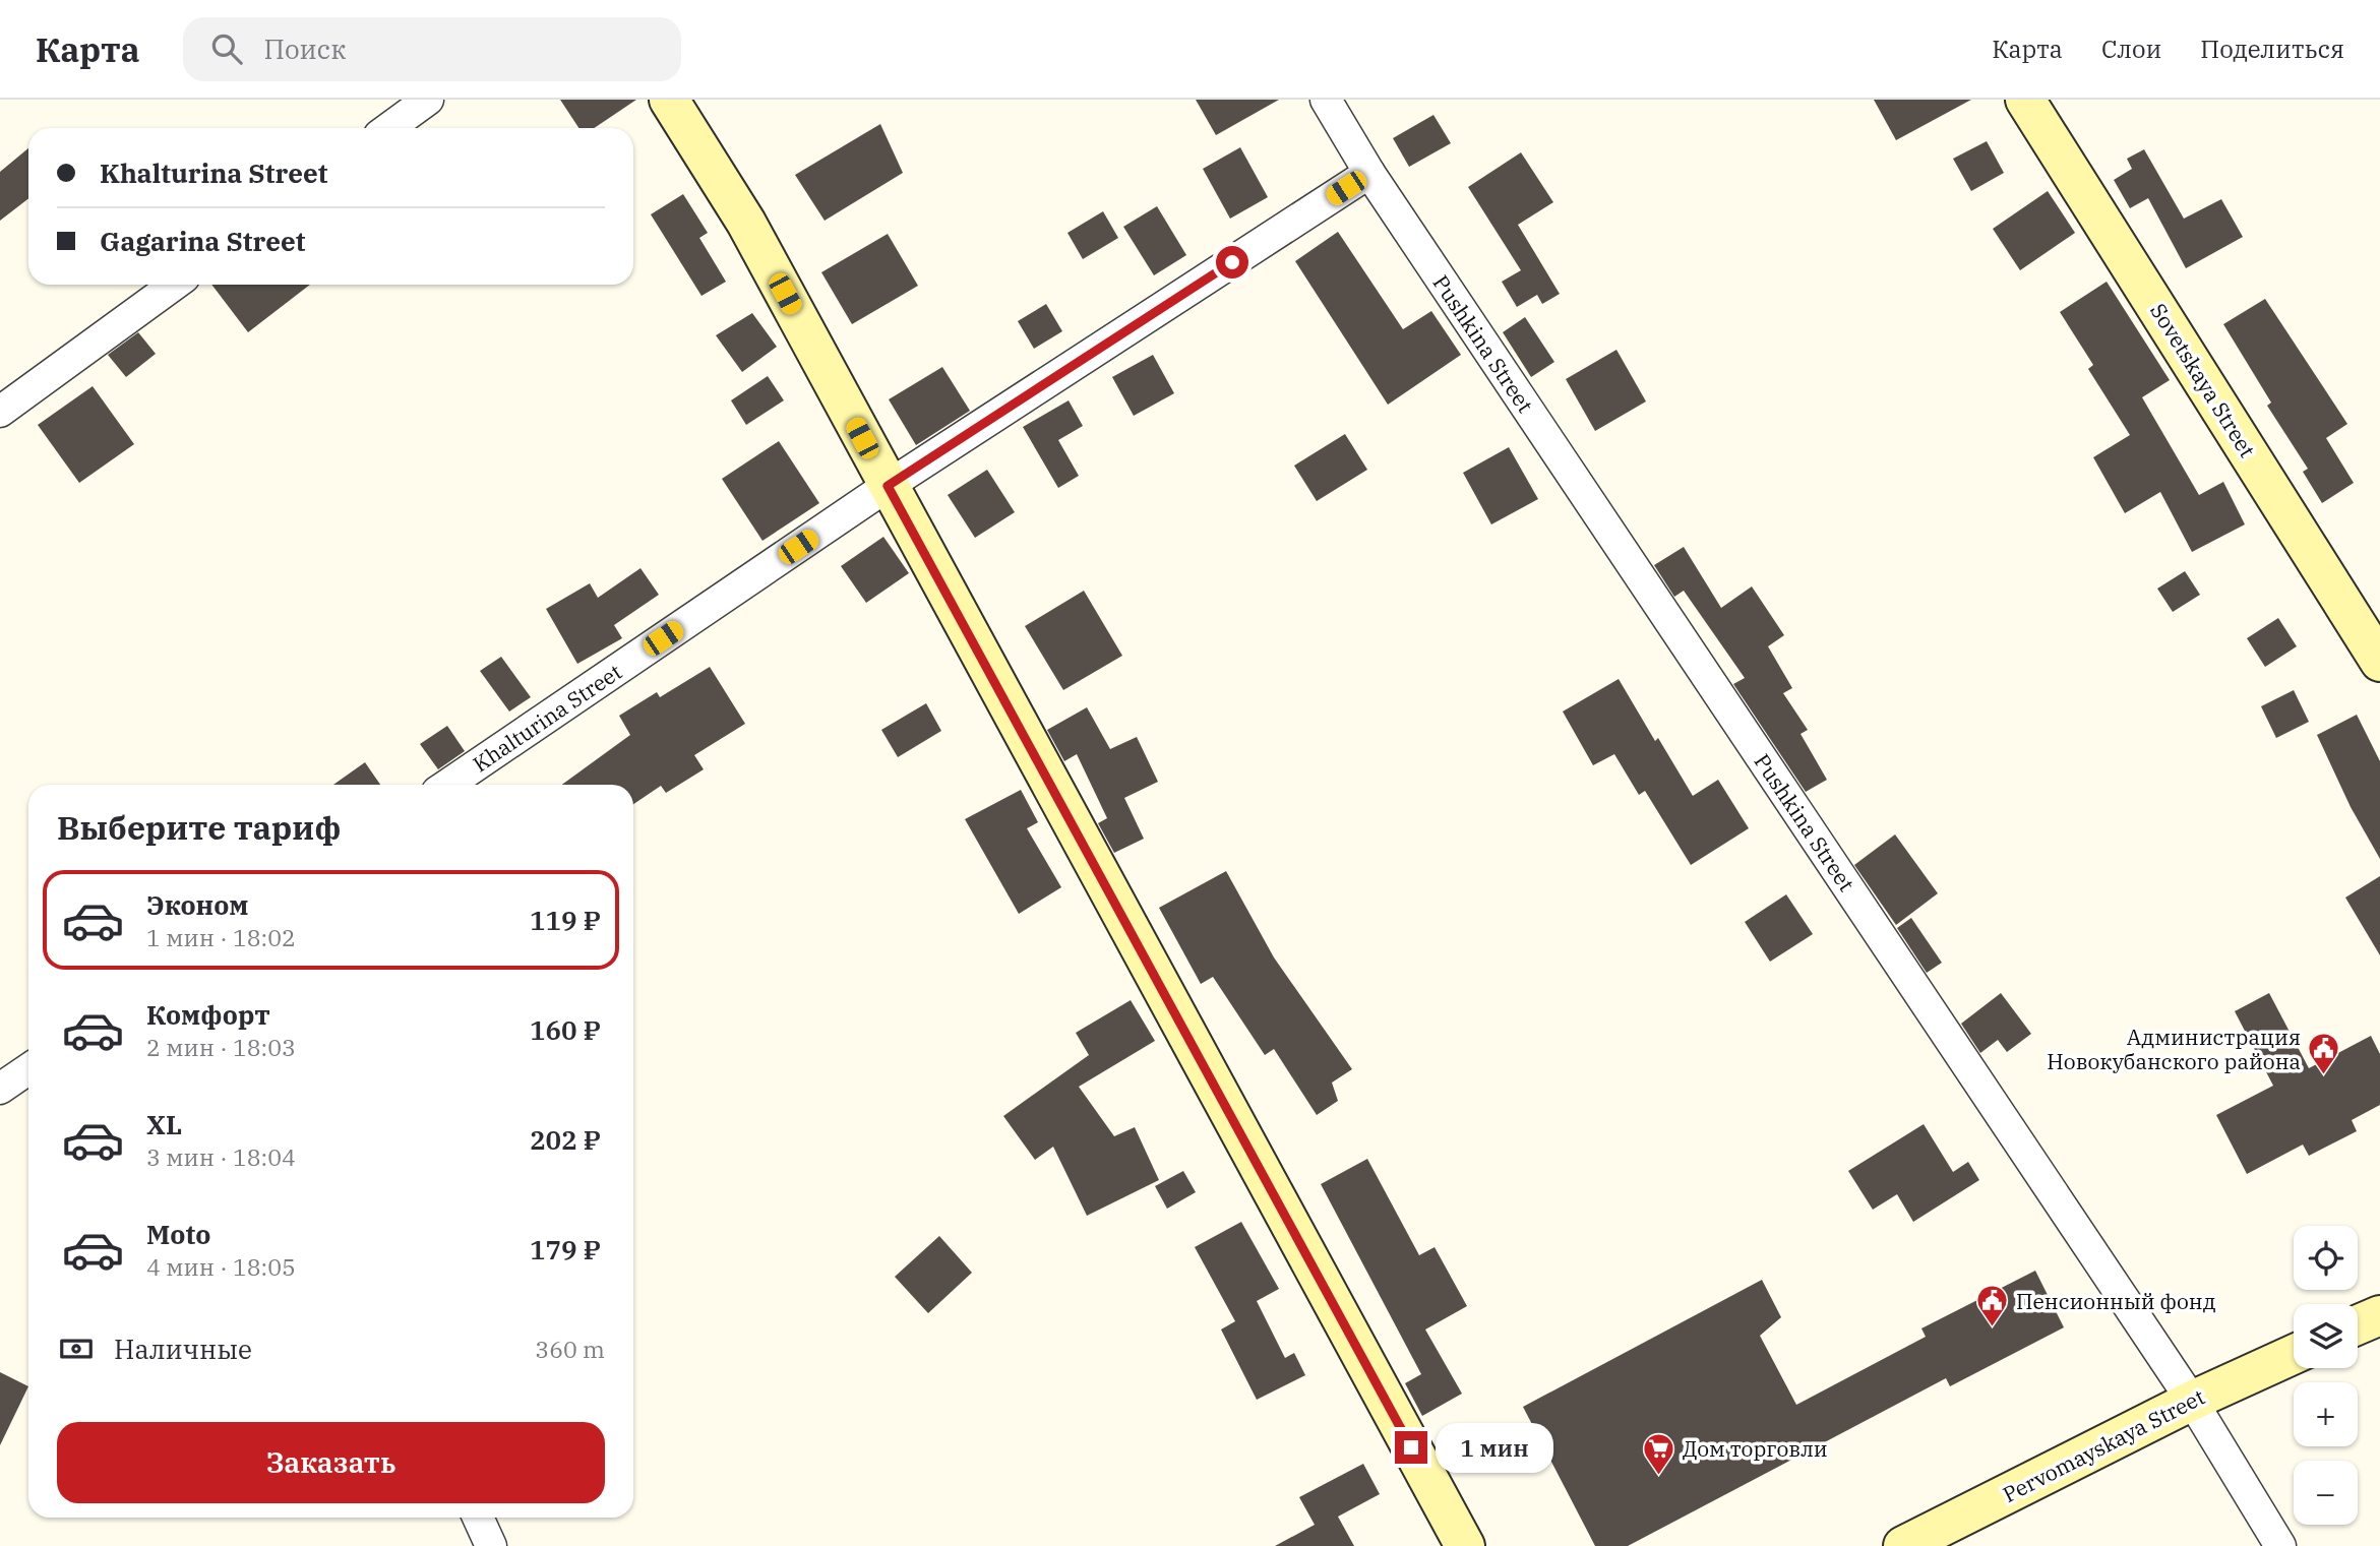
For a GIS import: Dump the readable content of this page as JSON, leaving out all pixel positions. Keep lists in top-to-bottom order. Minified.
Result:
{"streets":{"street":["Pushkina Street","Sovetskaya Street","Khalturina Street","Pervomayskaya Street"]},"crossings":[["Pushkina Street","Khalturina Street"],["Pushkina Street","Pervomayskaya Street"]],"places":{"public building":["Администрация Новокубанского района","Пенсионный фонд"],"supermarket":["Дом торговли"]},"page":{"header":"Карта","search":"Поиск","nav":["Карта","Слои","Поделиться"],"banner":["Khalturina Street","Gagarina Street"],"heading":"Выберите тариф","list":[{"name":"Эконом","note":"1 мин · 18:02","value":"119 ₽"},{"name":"Комфорт","note":"2 мин · 18:03","value":"160 ₽"},{"name":"XL","note":"3 мин · 18:04","value":"202 ₽"},{"name":"Moto","note":"4 мин · 18:05","value":"179 ₽"}],"map_buttons":["+","−"],"pay":["Наличные","360 m"],"buttons":"Заказать","bubble":"1 мин"}}
